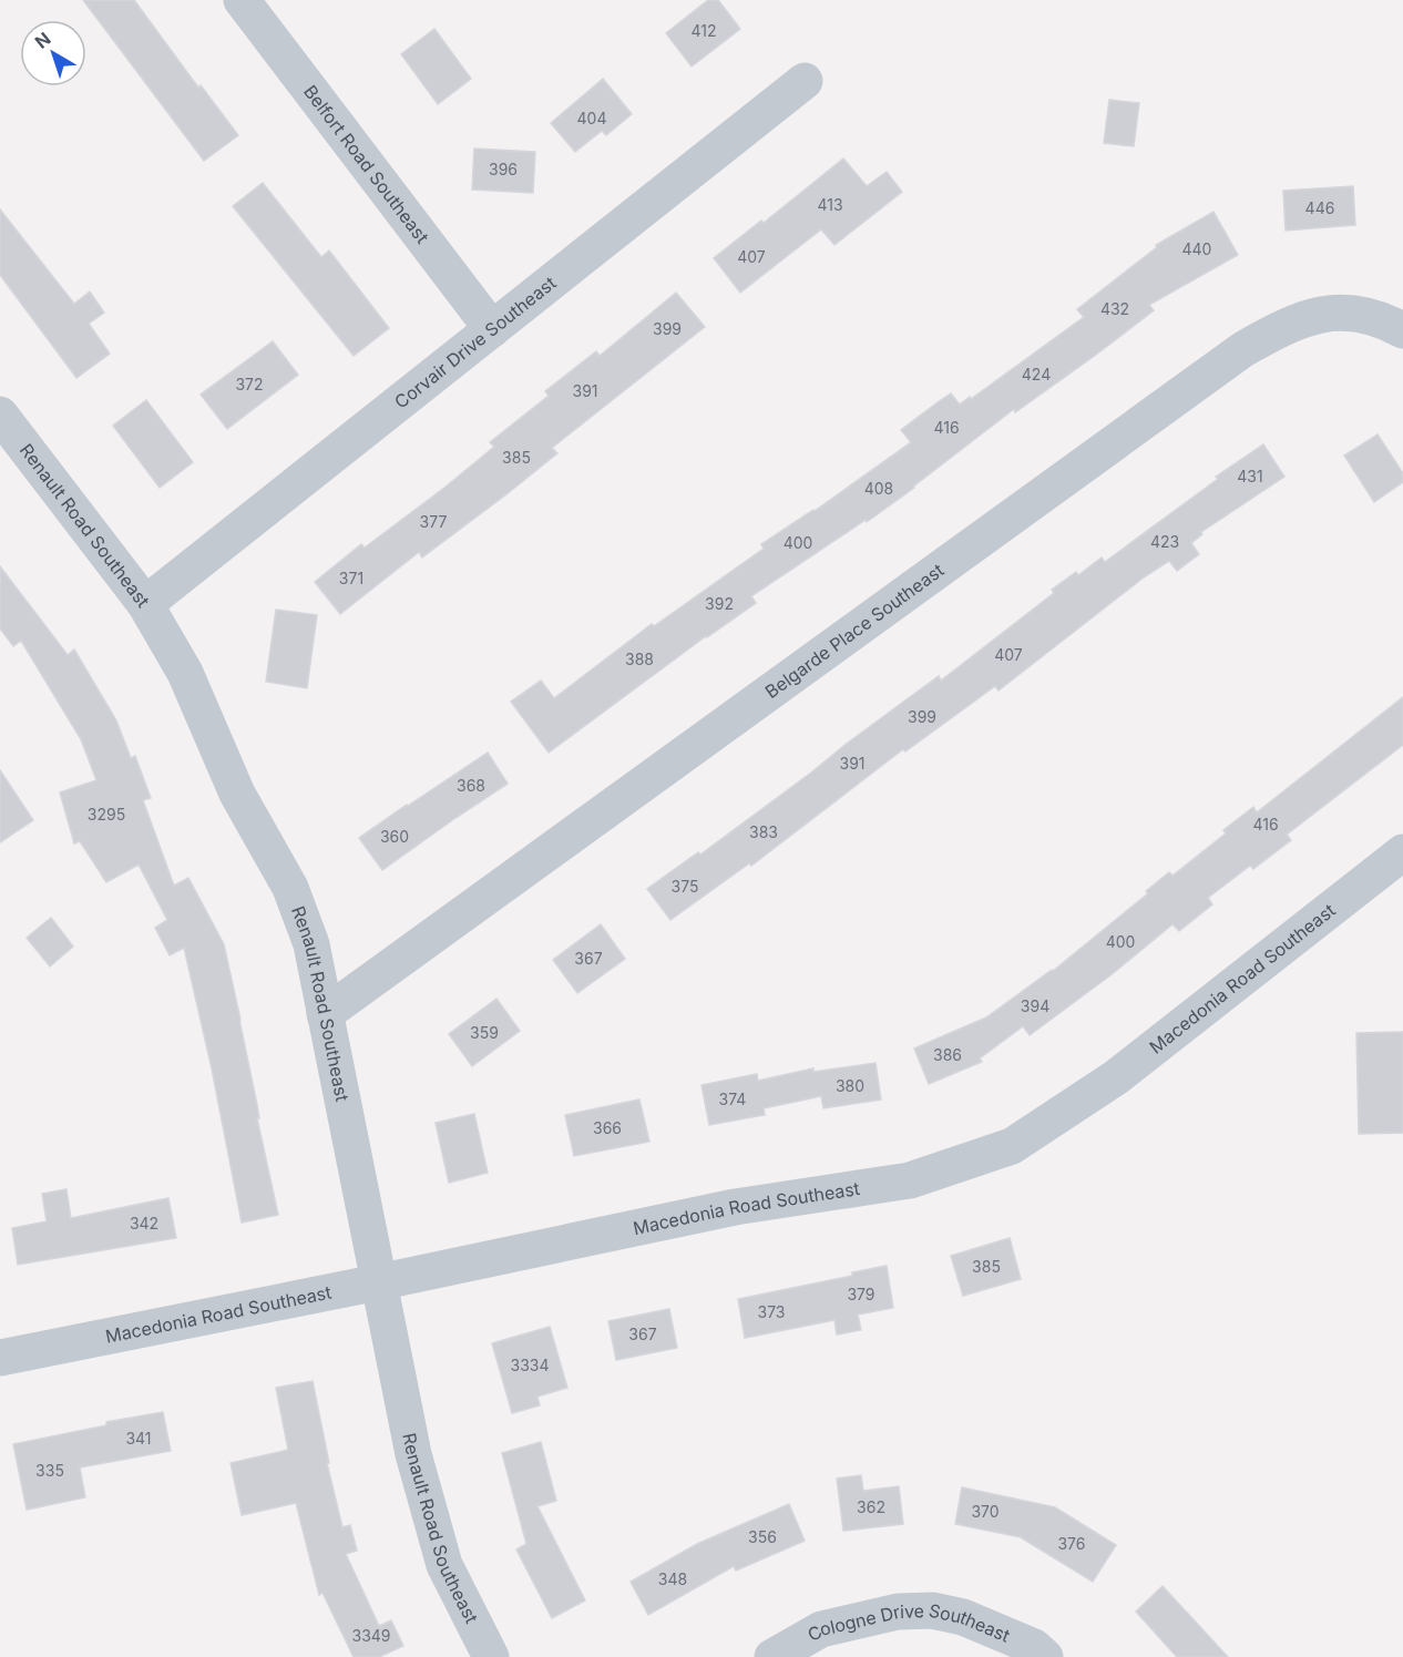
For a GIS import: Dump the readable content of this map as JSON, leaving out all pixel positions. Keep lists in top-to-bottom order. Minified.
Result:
{"streets":{"street":["Belfort Road Southeast","Corvair Drive Southeast","Renault Road Southeast","Belgarde Place Southeast","Macedonia Road Southeast","Cologne Drive Southeast"]},"crossings":[["Belfort Road Southeast","Corvair Drive Southeast"],["Corvair Drive Southeast","Renault Road Southeast"],["Renault Road Southeast","Belgarde Place Southeast"],["Renault Road Southeast","Macedonia Road Southeast"]],"house_numbers":["412","404","396","413","446","440","407","432","399","424","372","391","416","385","431","408","377","423","400","371","392","407","388","399","391","368","3295","416","383","360","375","400","367","394","359","386","380","374","366","342","385","379","373","367","3334","341","335","362","370","356","376","348","3349"],"north":"top left"}
